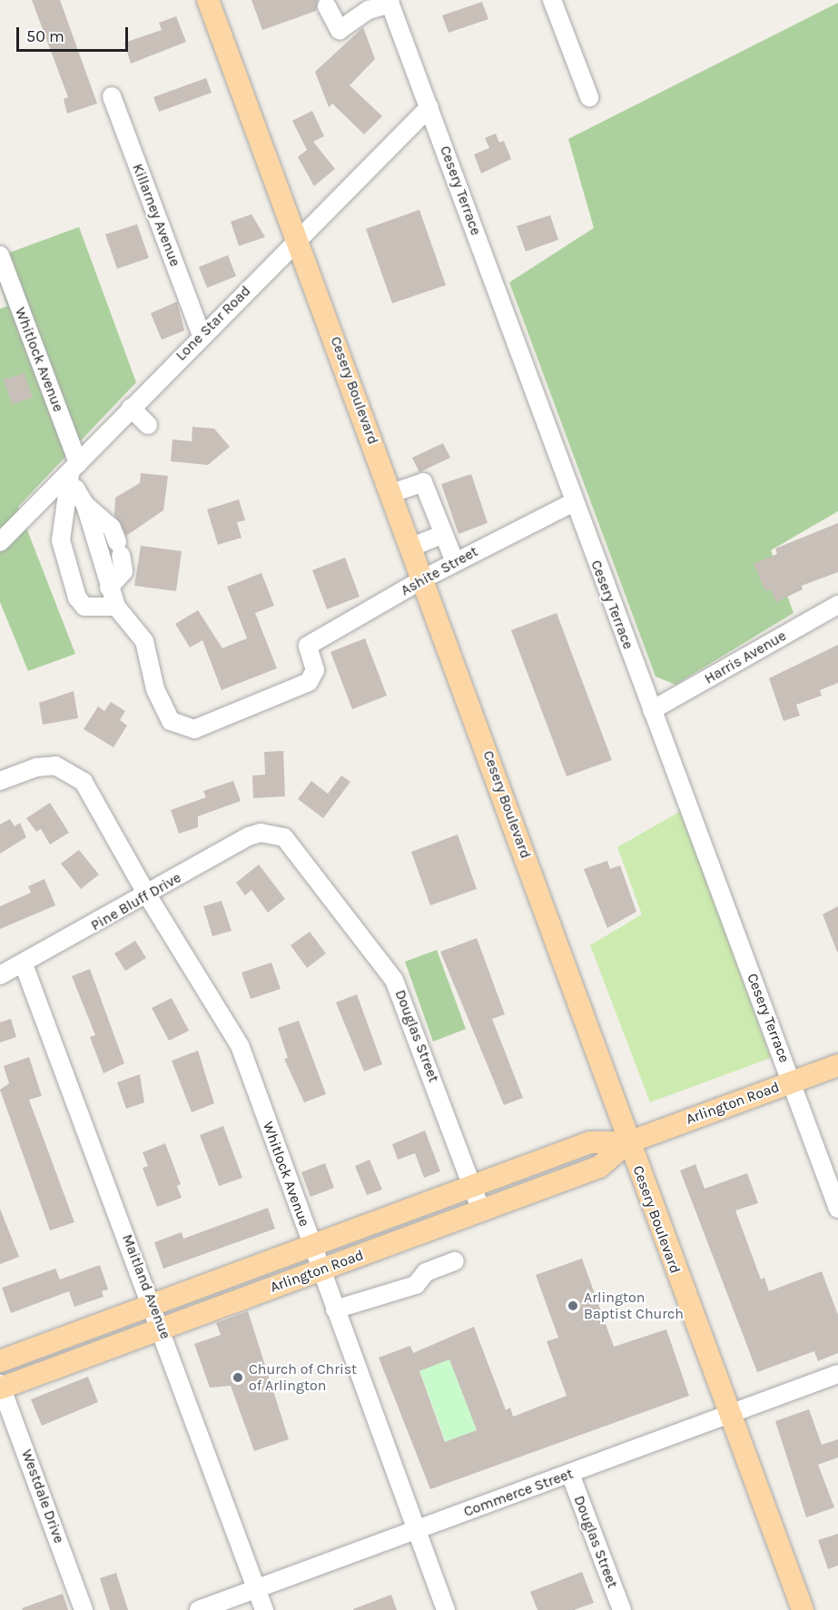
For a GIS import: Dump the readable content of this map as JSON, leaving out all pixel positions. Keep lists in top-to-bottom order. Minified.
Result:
{"streets":{"main road":["Cesery Boulevard","Arlington Road"],"street":["Cesery Terrace","Killarney Avenue","Lone Star Road","Whitlock Avenue","Ashite Street","Harris Avenue","Pine Bluff Drive","Douglas Street","Maitland Avenue","Commerce Street","Westdale Drive"]},"crossings":[["Cesery Terrace","Lone Star Road"],["Cesery Terrace","Ashite Street"],["Cesery Terrace","Harris Avenue"],["Cesery Terrace","Arlington Road"],["Killarney Avenue","Lone Star Road"],["Lone Star Road","Whitlock Avenue"],["Lone Star Road","Cesery Boulevard"],["Whitlock Avenue","Pine Bluff Drive"],["Whitlock Avenue","Arlington Road"],["Whitlock Avenue","Commerce Street"],["Cesery Boulevard","Ashite Street"],["Cesery Boulevard","Arlington Road"],["Cesery Boulevard","Commerce Street"],["Pine Bluff Drive","Douglas Street"],["Pine Bluff Drive","Maitland Avenue"],["Douglas Street","Arlington Road"],["Douglas Street","Commerce Street"],["Arlington Road","Maitland Avenue"],["Arlington Road","Westdale Drive"],["Maitland Avenue","Commerce Street"]],"places":["Arlington Baptist Church","Church of Christ of Arlington"],"scale_bar":"50 m"}
